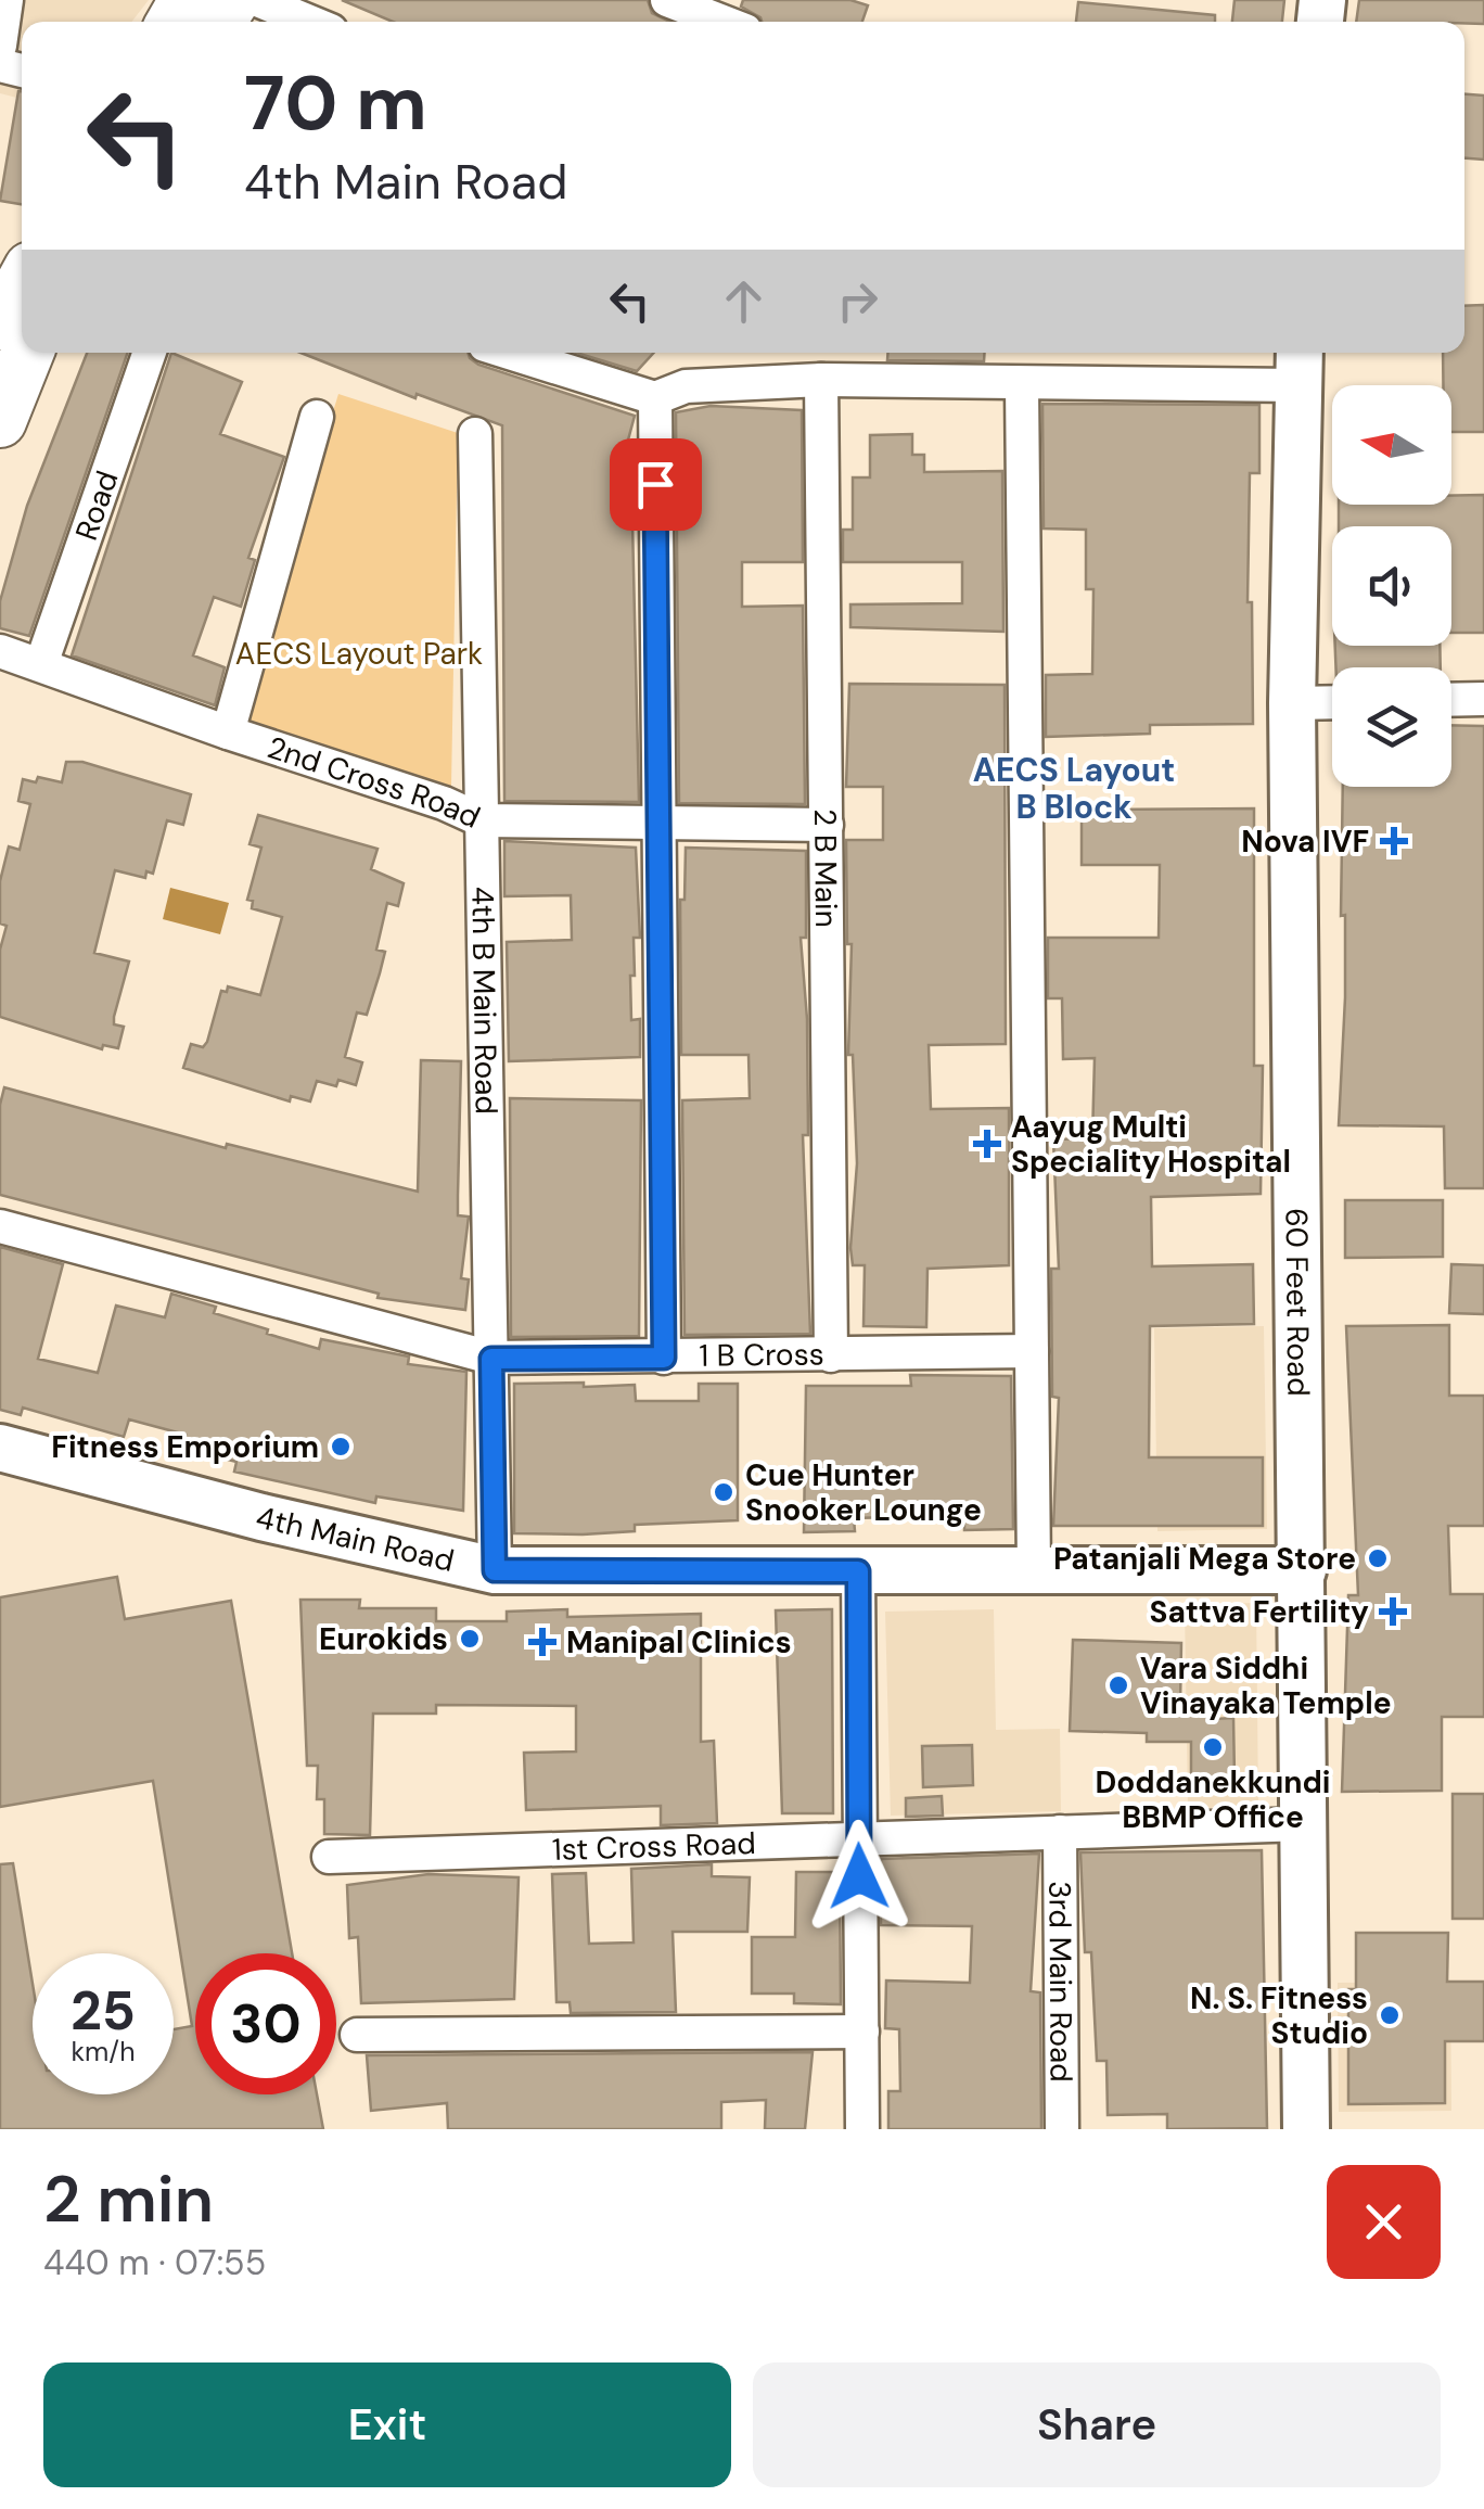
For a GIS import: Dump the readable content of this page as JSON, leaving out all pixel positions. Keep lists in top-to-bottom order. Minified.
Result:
{"streets":{"street":["Road","2nd Cross Road","2 B Main","4th B Main Road","60 Feet Road","1 B Cross","4th Main Road","1st Cross Road","3rd Main Road"]},"crossings":[["Road","2nd Cross Road"],["2nd Cross Road","2 B Main"],["2nd Cross Road","4th B Main Road"],["2 B Main","1 B Cross"],["4th B Main Road","1 B Cross"],["4th B Main Road","4th Main Road"],["60 Feet Road","4th Main Road"],["60 Feet Road","1st Cross Road"],["1st Cross Road","3rd Main Road"]],"districts":["AECS Layout B Block"],"parks":["AECS Layout Park"],"places":{"health":["Nova IVF","Aayug Multi Speciality Hospital","Sattva Fertility","Manipal Clinics"],"other":["Fitness Emporium","Cue Hunter Snooker Lounge","Patanjali Mega Store","Eurokids","Vara Siddhi Vinayaka Temple","Doddanekkundi BBMP Office","N. S. Fitness Studio"]},"north":"left","page":{"turn":["70 m","4th Main Road"],"speed":"25 km/h","limit":"30","heading":["2 min","440 m · 07:55"],"buttons":["Exit","Share"]}}
